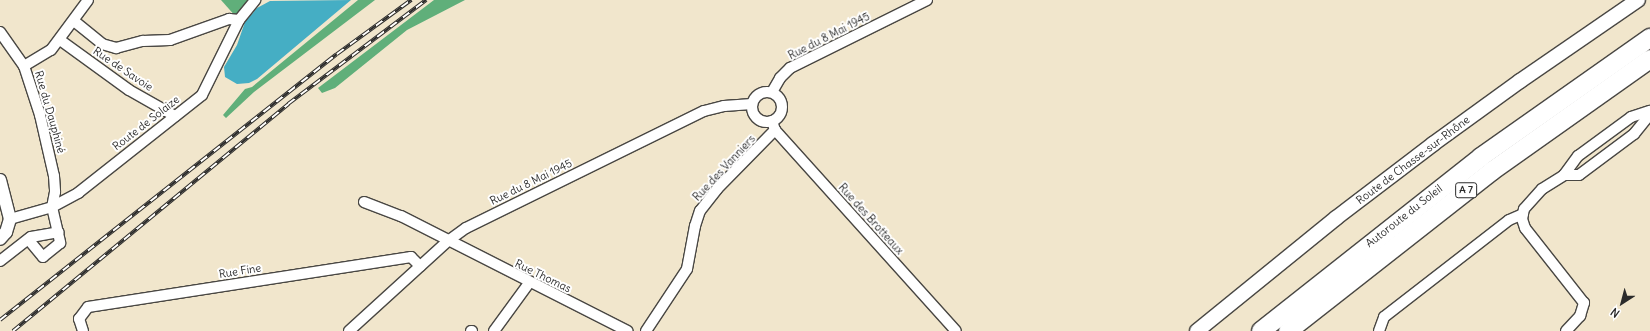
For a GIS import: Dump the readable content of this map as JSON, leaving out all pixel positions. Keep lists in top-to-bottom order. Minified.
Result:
{"streets":{"highway":["A 7","Autoroute du Soleil"],"main road":["Route de Chasse-sur-Rhône"],"street":["Rue du 8 Mai 1945","Rue de Savoie","Rue du Dauphiné","Route de Solaize","Rue des Vanniers","Rue des Brotteaux","Rue Fine","Rue Thomas"]},"crossings":[["Rue du 8 Mai 1945","Rue des Vanniers"],["Rue du 8 Mai 1945","Rue des Brotteaux"],["Rue du 8 Mai 1945","Rue Fine"],["Rue du 8 Mai 1945","Rue Thomas"],["Rue de Savoie","Route de Solaize"],["Rue du Dauphiné","Route de Solaize"],["Rue des Vanniers","Rue des Brotteaux"]],"north":"bottom left"}
